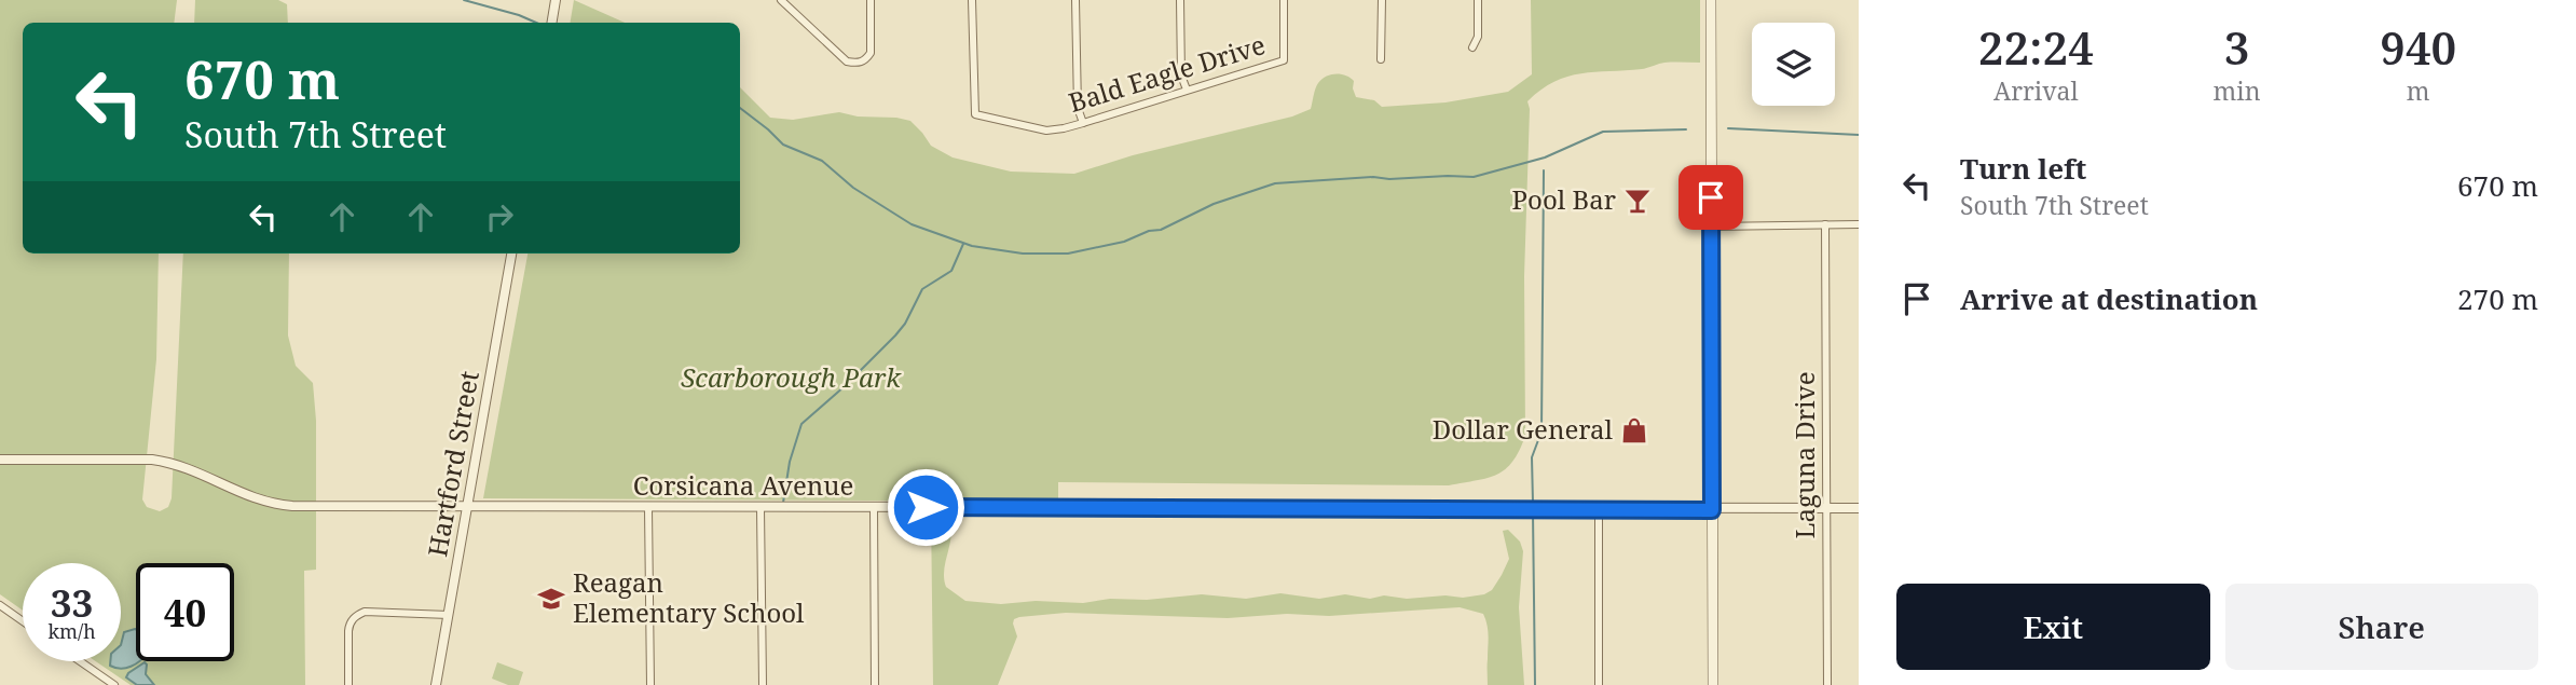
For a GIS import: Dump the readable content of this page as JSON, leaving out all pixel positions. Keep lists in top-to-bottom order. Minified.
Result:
{"streets":{"street":["Bald Eagle Drive","Laguna Drive","Hartford Street","Corsicana Avenue"]},"crossings":[["Laguna Drive","Corsicana Avenue"],["Hartford Street","Corsicana Avenue"]],"parks":["Scarborough Park"],"places":{"bar":["Pool Bar"],"shop":["Dollar General"],"school or university":["Reagan Elementary School"]},"page":{"eta":["22:24","Arrival","3","min","940","m"],"turn":["670 m","South 7th Street"],"list":[{"name":"Turn left","note":"South 7th Street","value":"670 m"},{"name":"Arrive at destination","value":"270 m"}],"speed":"33 km/h","limit":"40","buttons":["Exit","Share"]}}
